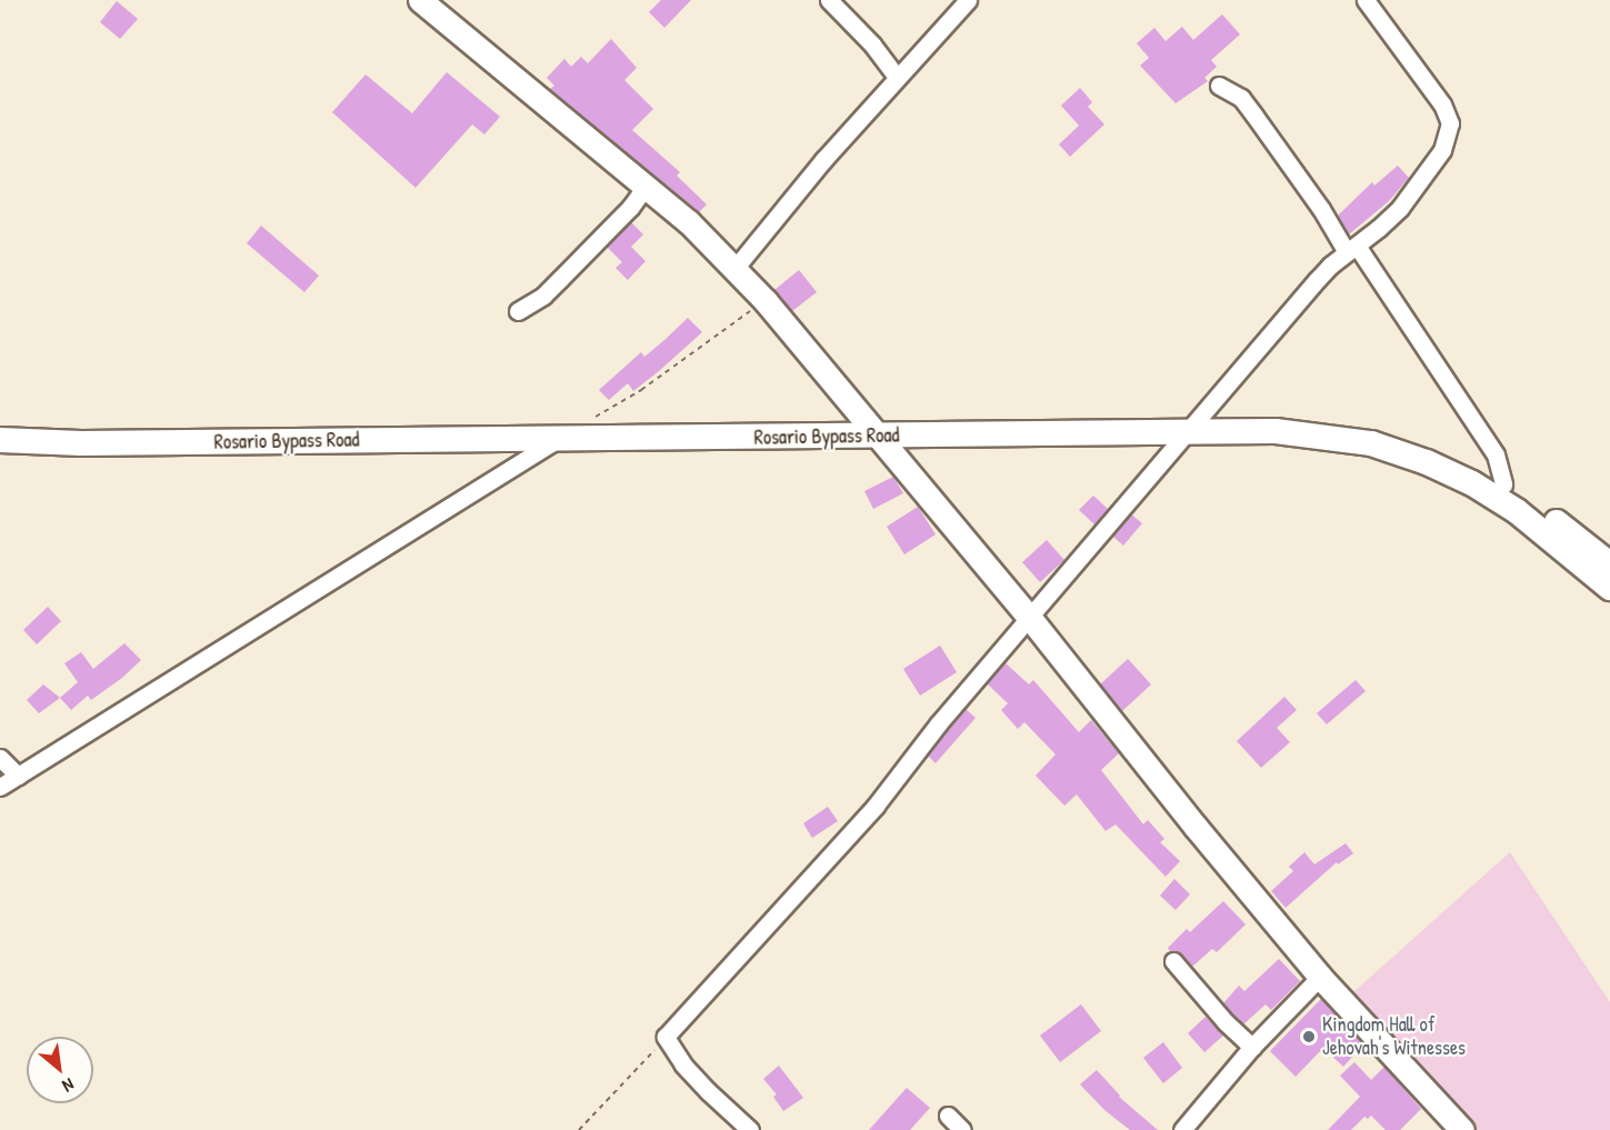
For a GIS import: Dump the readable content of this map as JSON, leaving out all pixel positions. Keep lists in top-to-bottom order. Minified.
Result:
{"streets":{"main road":["Rosario Bypass Road"]},"places":["Kingdom Hall of Jehovah's Witnesses"],"north":"bottom right"}
